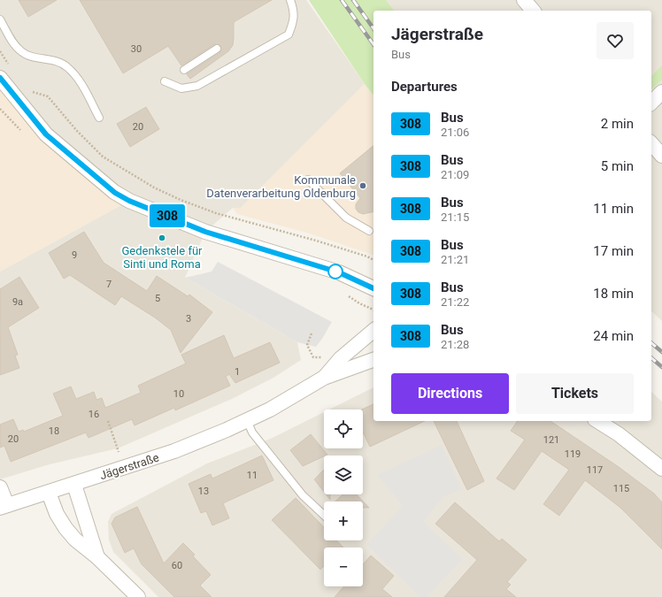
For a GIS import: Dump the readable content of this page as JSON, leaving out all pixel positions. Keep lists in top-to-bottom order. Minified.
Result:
{"streets":{"street":["Jägerstraße"]},"places":["Kommunale Datenverarbeitung Oldenburg","Gedenkstele für Sinti und Roma"],"lines":["bus line 308"],"house_numbers":["30","20","9","7","5","9a","3","1","10","16","18","20","121","119","117","11","115","13","60"],"page":{"on_map":"308","heading":[["Jägerstraße","Bus"],"Departures"],"list":[{"mark":"308","name":"Bus","note":"21:06","value":"2 min"},{"mark":"308","name":"Bus","note":"21:09","value":"5 min"},{"mark":"308","name":"Bus","note":"21:15","value":"11 min"},{"mark":"308","name":"Bus","note":"21:21","value":"17 min"},{"mark":"308","name":"Bus","note":"21:22","value":"18 min"},{"mark":"308","name":"Bus","note":"21:28","value":"24 min"}],"buttons":["Directions","Tickets"],"map_buttons":["+","−"]}}
